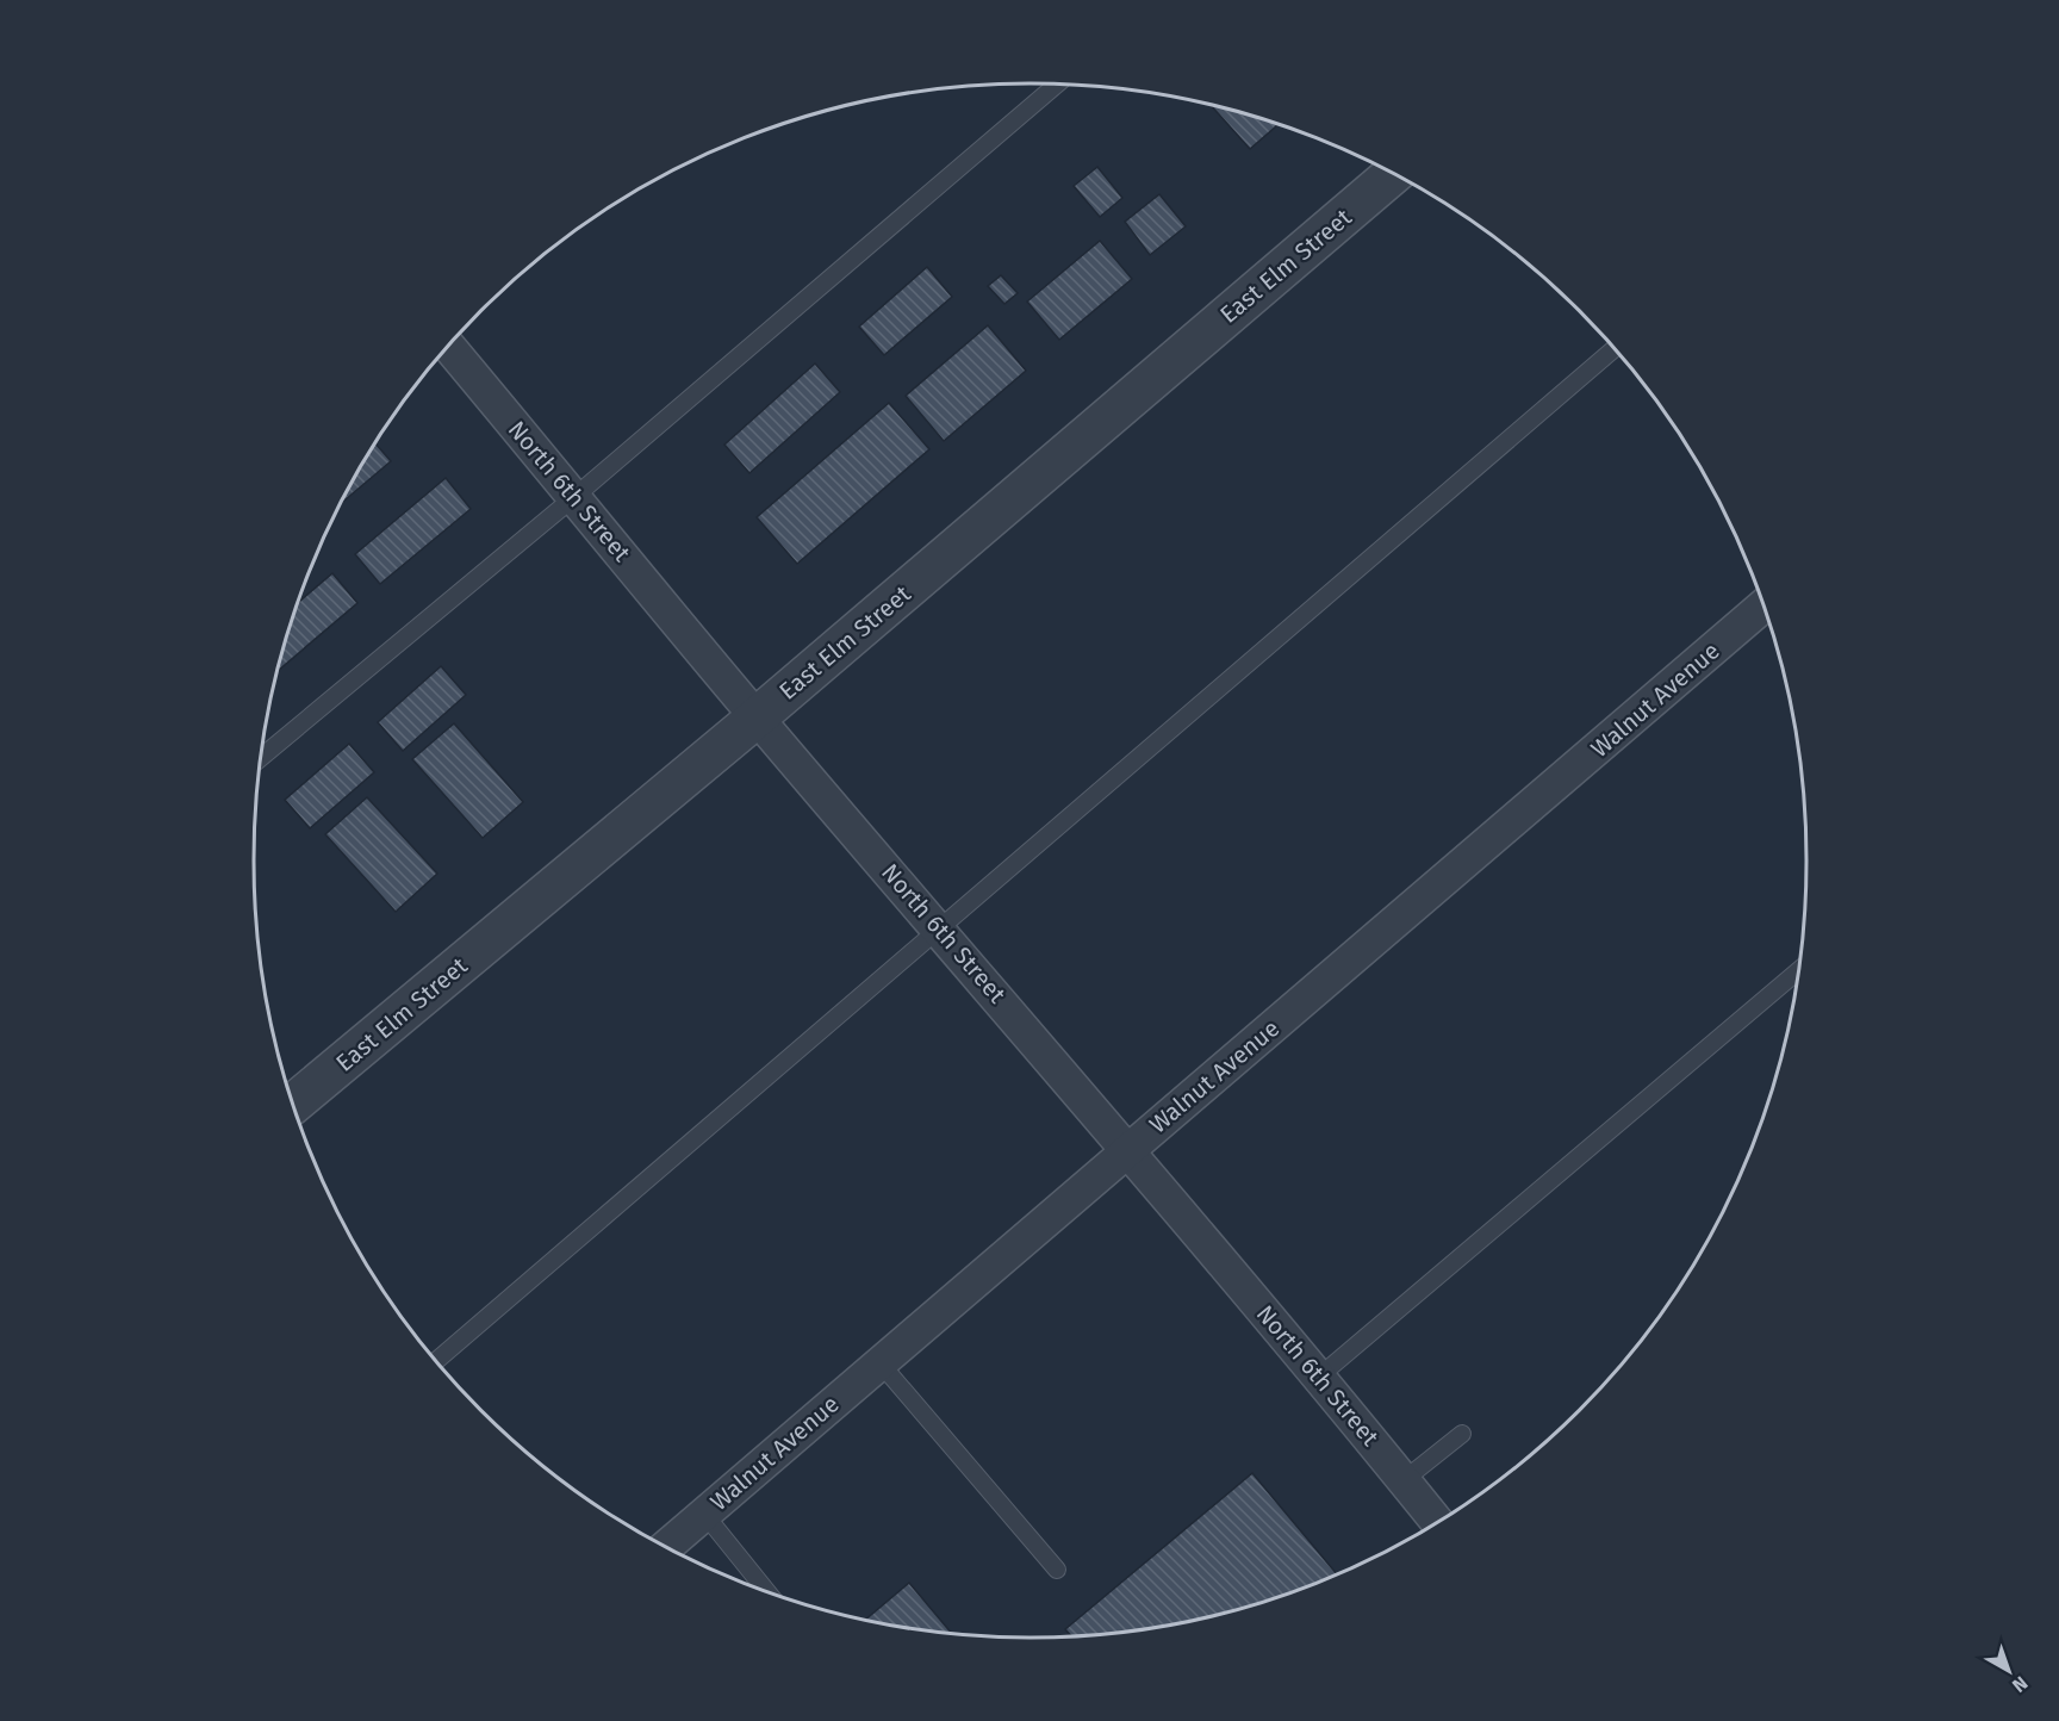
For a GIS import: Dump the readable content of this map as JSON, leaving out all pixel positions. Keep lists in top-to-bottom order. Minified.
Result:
{"streets":{"street":["East Elm Street","North 6th Street","Walnut Avenue"]},"crossings":[["East Elm Street","North 6th Street"],["North 6th Street","Walnut Avenue"]],"north":"bottom right"}
